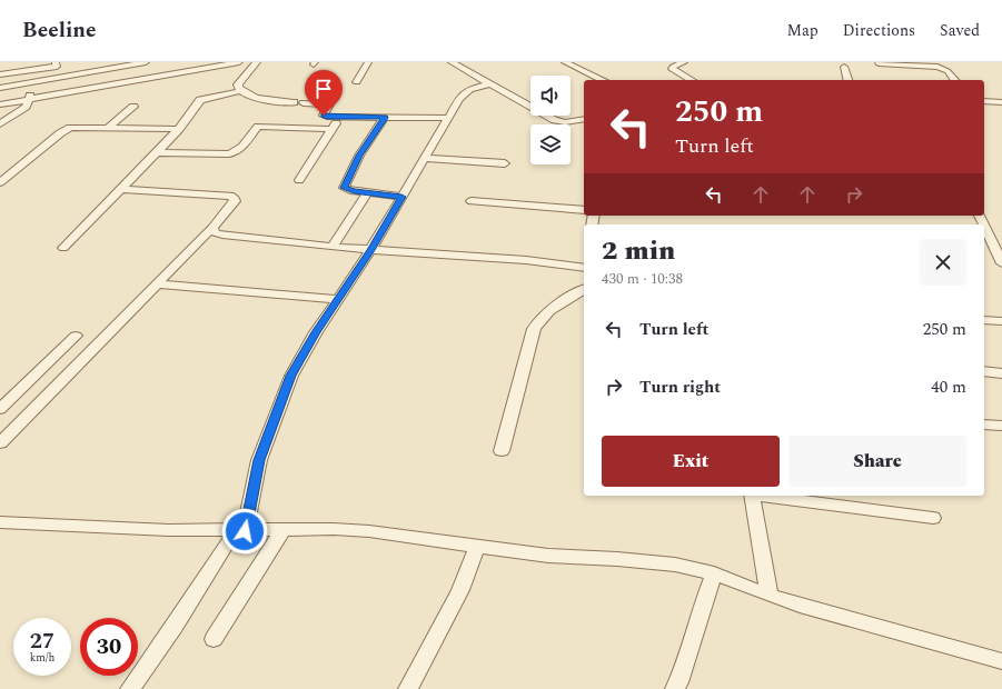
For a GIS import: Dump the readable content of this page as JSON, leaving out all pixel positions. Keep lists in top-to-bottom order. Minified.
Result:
{"page":{"header":"Beeline","nav":["Map","Directions","Saved"],"turn":["250 m","Turn left"],"heading":["2 min","430 m · 10:38"],"list":[{"name":"Turn left","value":"250 m"},{"name":"Turn right","value":"40 m"}],"buttons":["Exit","Share"],"speed":"27 km/h","limit":"30"}}
